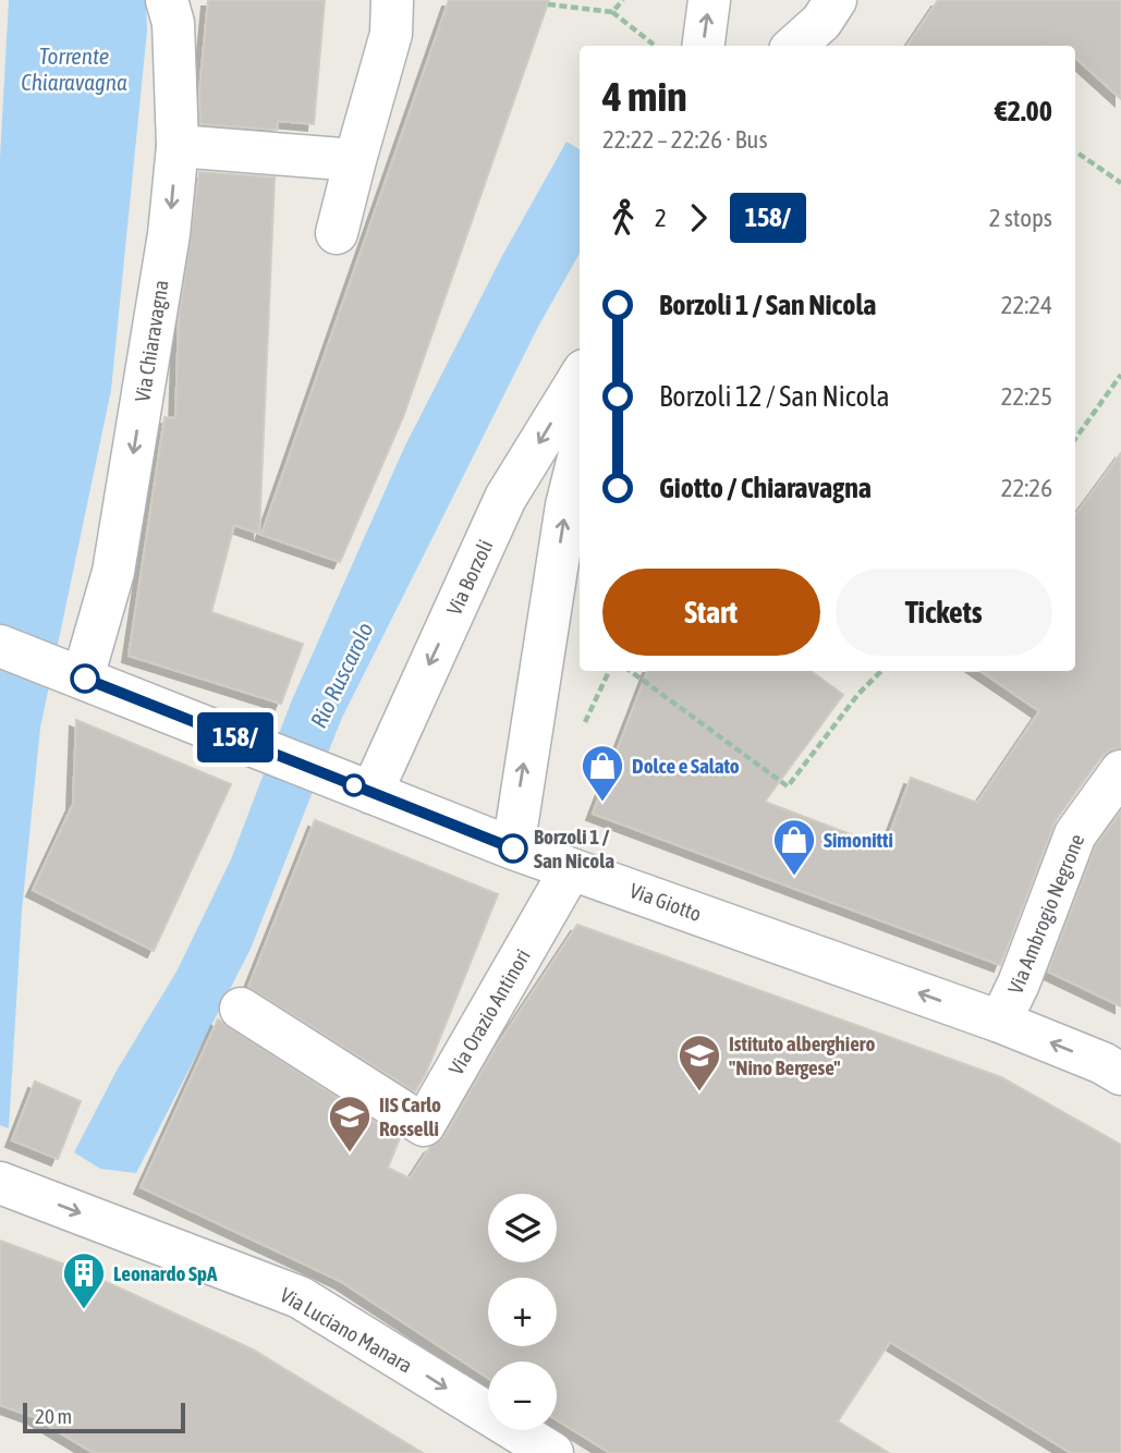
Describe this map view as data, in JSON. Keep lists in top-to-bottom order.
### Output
{
  "streets": {
    "main road": [
      "Via Chiaravagna",
      "Via Borzoli",
      "Via Giotto",
      "Via Ambrogio Negrone",
      "Via Orazio Antinori",
      "Via Luciano Manara"
    ]
  },
  "crossings": [
    ["Via Chiaravagna", "Via Giotto"],
    ["Via Borzoli", "Via Giotto"],
    ["Via Giotto", "Via Ambrogio Negrone"],
    ["Via Giotto", "Via Orazio Antinori"]
  ],
  "one_way": ["Via Chiaravagna", "Via Giotto", "Via Luciano Manara"],
  "water": ["Torrente Chiaravagna", "Rio Ruscarolo"],
  "places": {
    "shop": ["Dolce e Salato", "Simonitti"],
    "other": ["Borzoli 1 / San Nicola"],
    "school or university": ["Istituto alberghiero \"Nino Bergese\"", "IIS Carlo Rosselli"],
    "building": ["Leonardo SpA"]
  },
  "lines": ["bus line 158/"],
  "scale_bar": "20 m",
  "page": {
    "on_map": "158/",
    "heading": ["4 min", "22:22 – 22:26 · Bus", "€2.00"],
    "legs": ["2", "158/", "2 stops"],
    "list": [
      {
        "name": "Borzoli 1 / San Nicola",
        "value": "22:24"
      },
      {
        "name": "Borzoli 12 / San Nicola",
        "value": "22:25"
      },
      {
        "name": "Giotto / Chiaravagna",
        "value": "22:26"
      }
    ],
    "buttons": ["Start", "Tickets"],
    "map_buttons": ["+", "−"],
    "scale": "20 m"
  }
}
